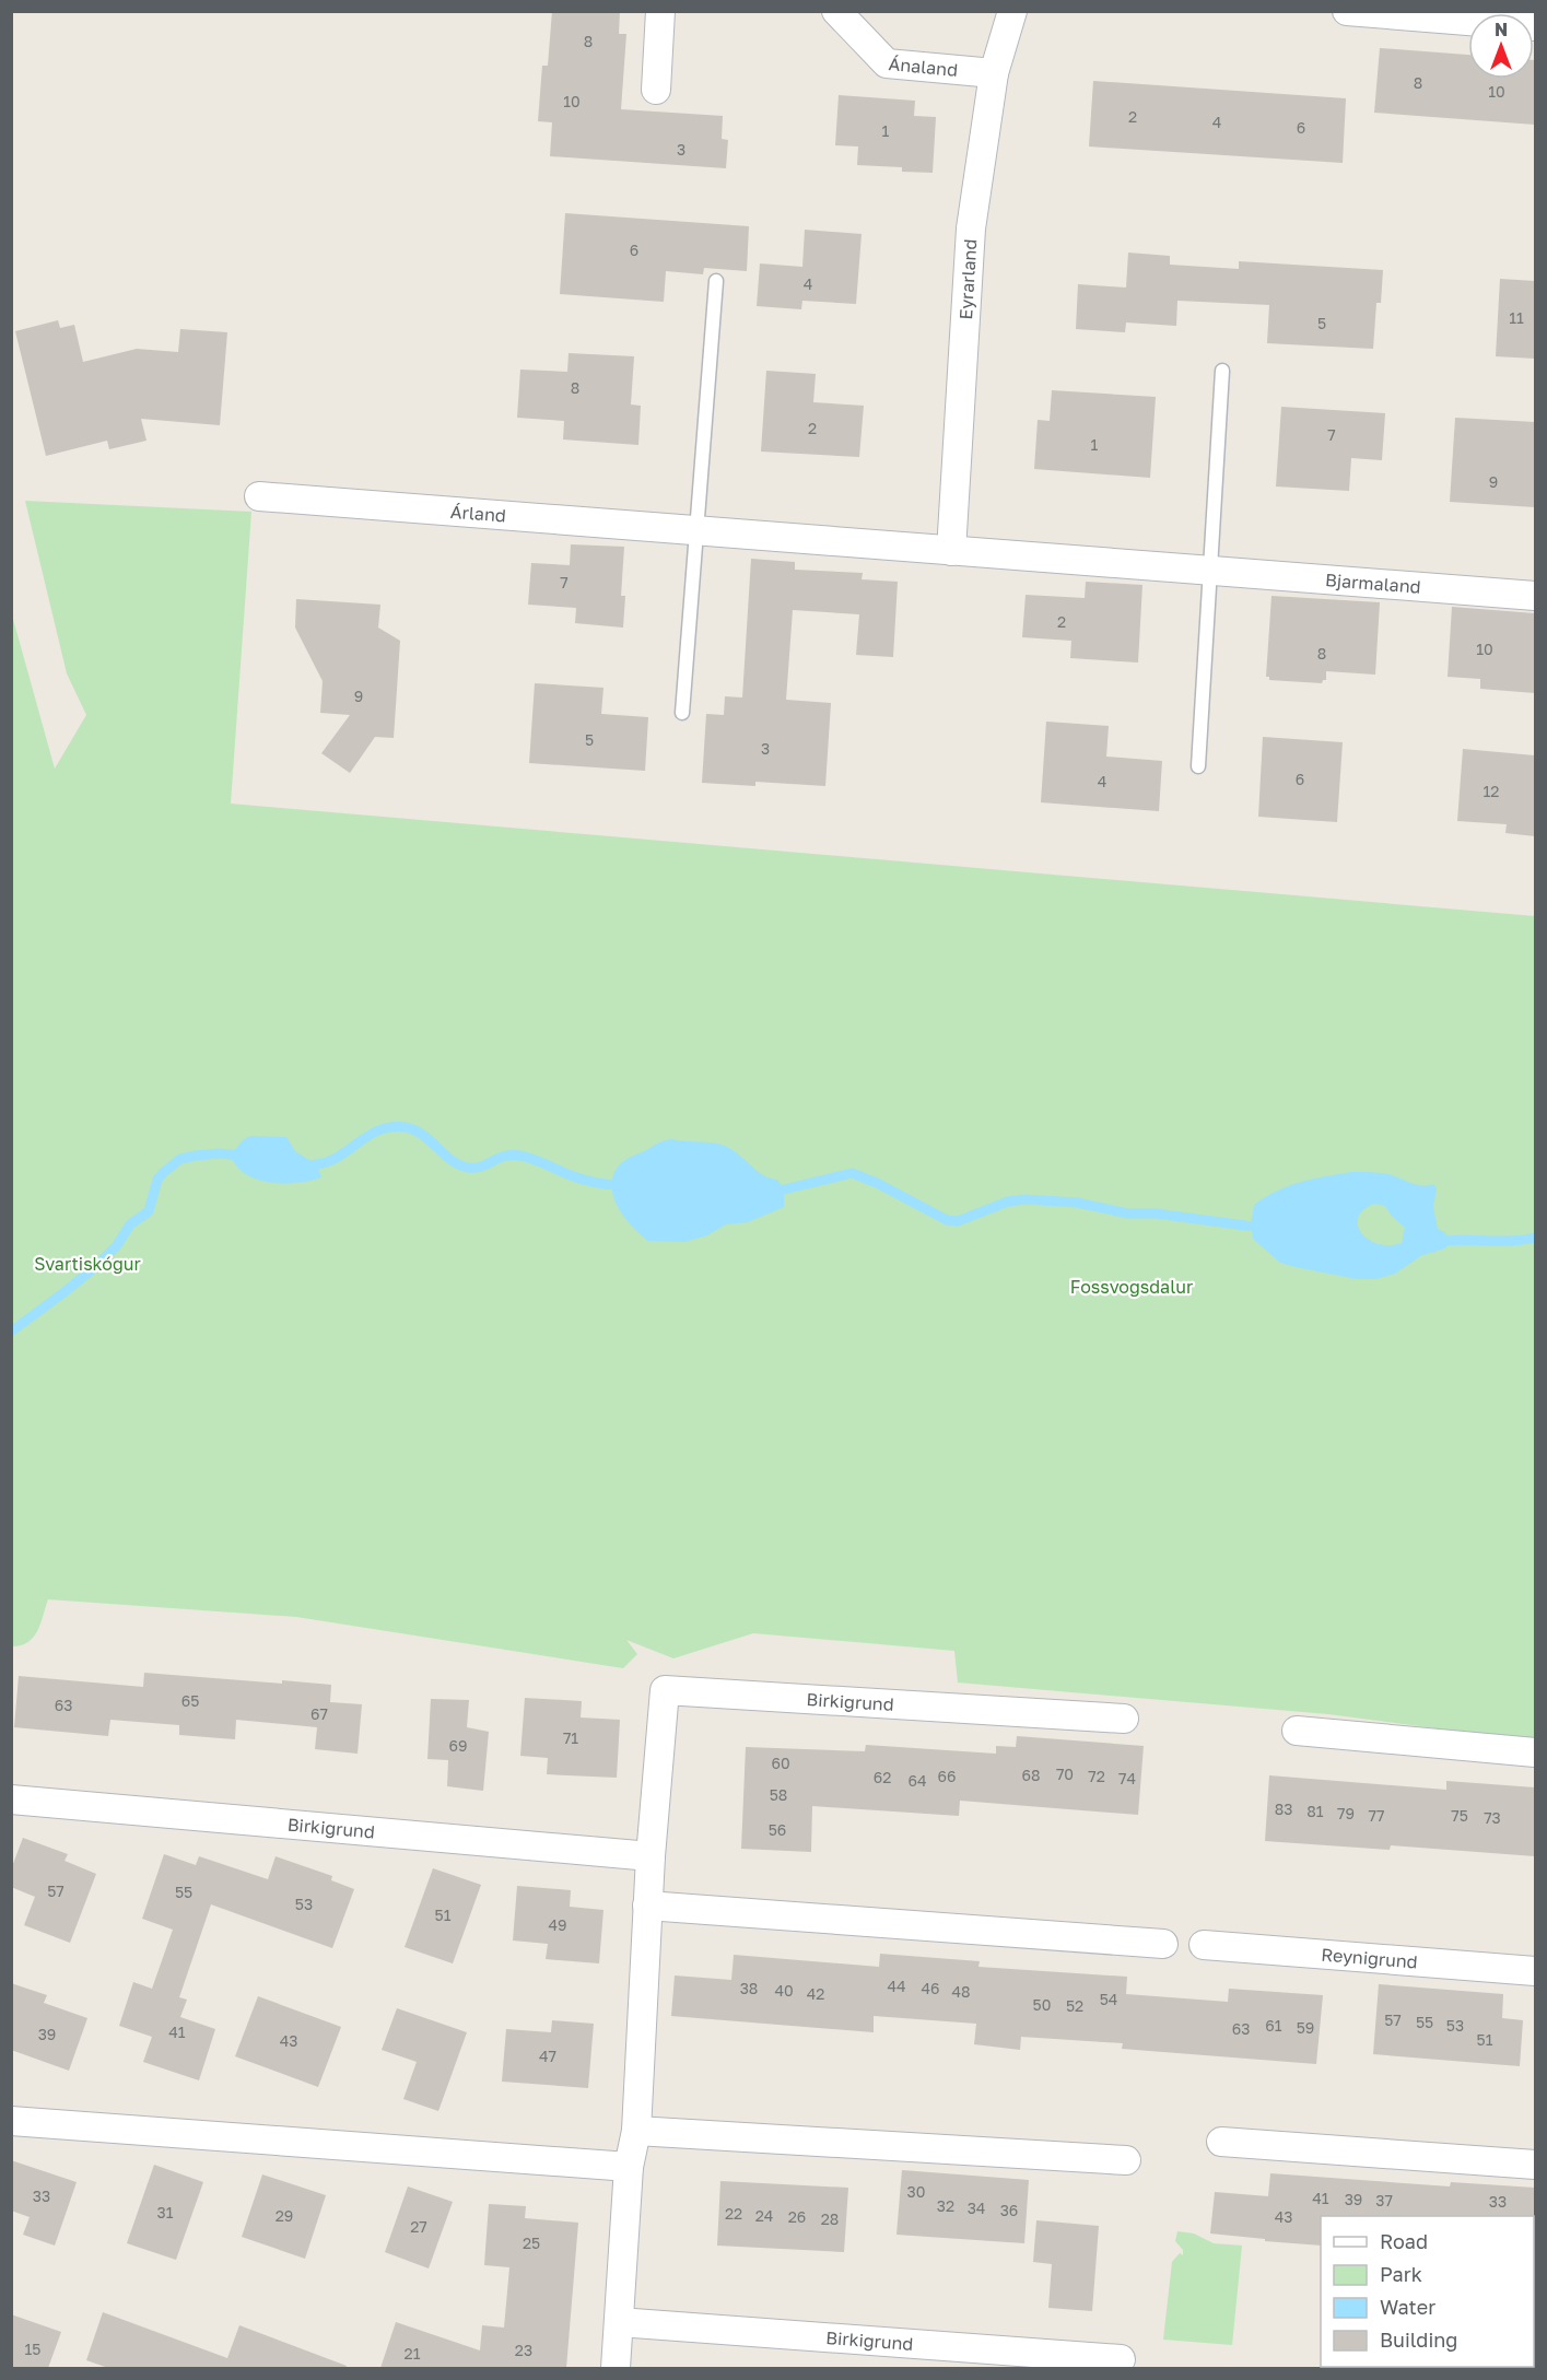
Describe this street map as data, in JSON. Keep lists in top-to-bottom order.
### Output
{
  "streets": {
    "street": [
      "Ánaland",
      "Eyrarland",
      "Árland",
      "Bjarmaland",
      "Birkigrund",
      "Reynigrund"
    ]
  },
  "crossings": [
    ["Ánaland", "Eyrarland"],
    ["Eyrarland", "Árland"],
    ["Eyrarland", "Bjarmaland"],
    ["Árland", "Bjarmaland"]
  ],
  "parks": ["Svartiskógur", "Fossvogsdalur"],
  "house_numbers": [
    "8",
    "8",
    "10",
    "10",
    "2",
    "4",
    "6",
    "1",
    "3",
    "6",
    "4",
    "11",
    "5",
    "8",
    "2",
    "7",
    "1",
    "9",
    "7",
    "2",
    "10",
    "8",
    "9",
    "5",
    "3",
    "6",
    "4",
    "12",
    "65",
    "63",
    "67",
    "71",
    "69",
    "60",
    "70",
    "68",
    "66",
    "72",
    "62",
    "74",
    "64",
    "58",
    "83",
    "81",
    "79",
    "77",
    "75",
    "73",
    "56",
    "57",
    "55",
    "53",
    "51",
    "49",
    "44",
    "38",
    "46",
    "40",
    "48",
    "42",
    "54",
    "50",
    "52",
    "57",
    "55",
    "61",
    "53",
    "59",
    "63",
    "41",
    "39",
    "51",
    "43",
    "47",
    "30",
    "33",
    "41",
    "39",
    "37",
    "33",
    "32",
    "34",
    "36",
    "31",
    "22",
    "29",
    "24",
    "26",
    "43",
    "28",
    "27",
    "25",
    "15",
    "23",
    "21"
  ],
  "legend": [
    "Road",
    "Park",
    "Water",
    "Building"
  ],
  "north": "top"
}
